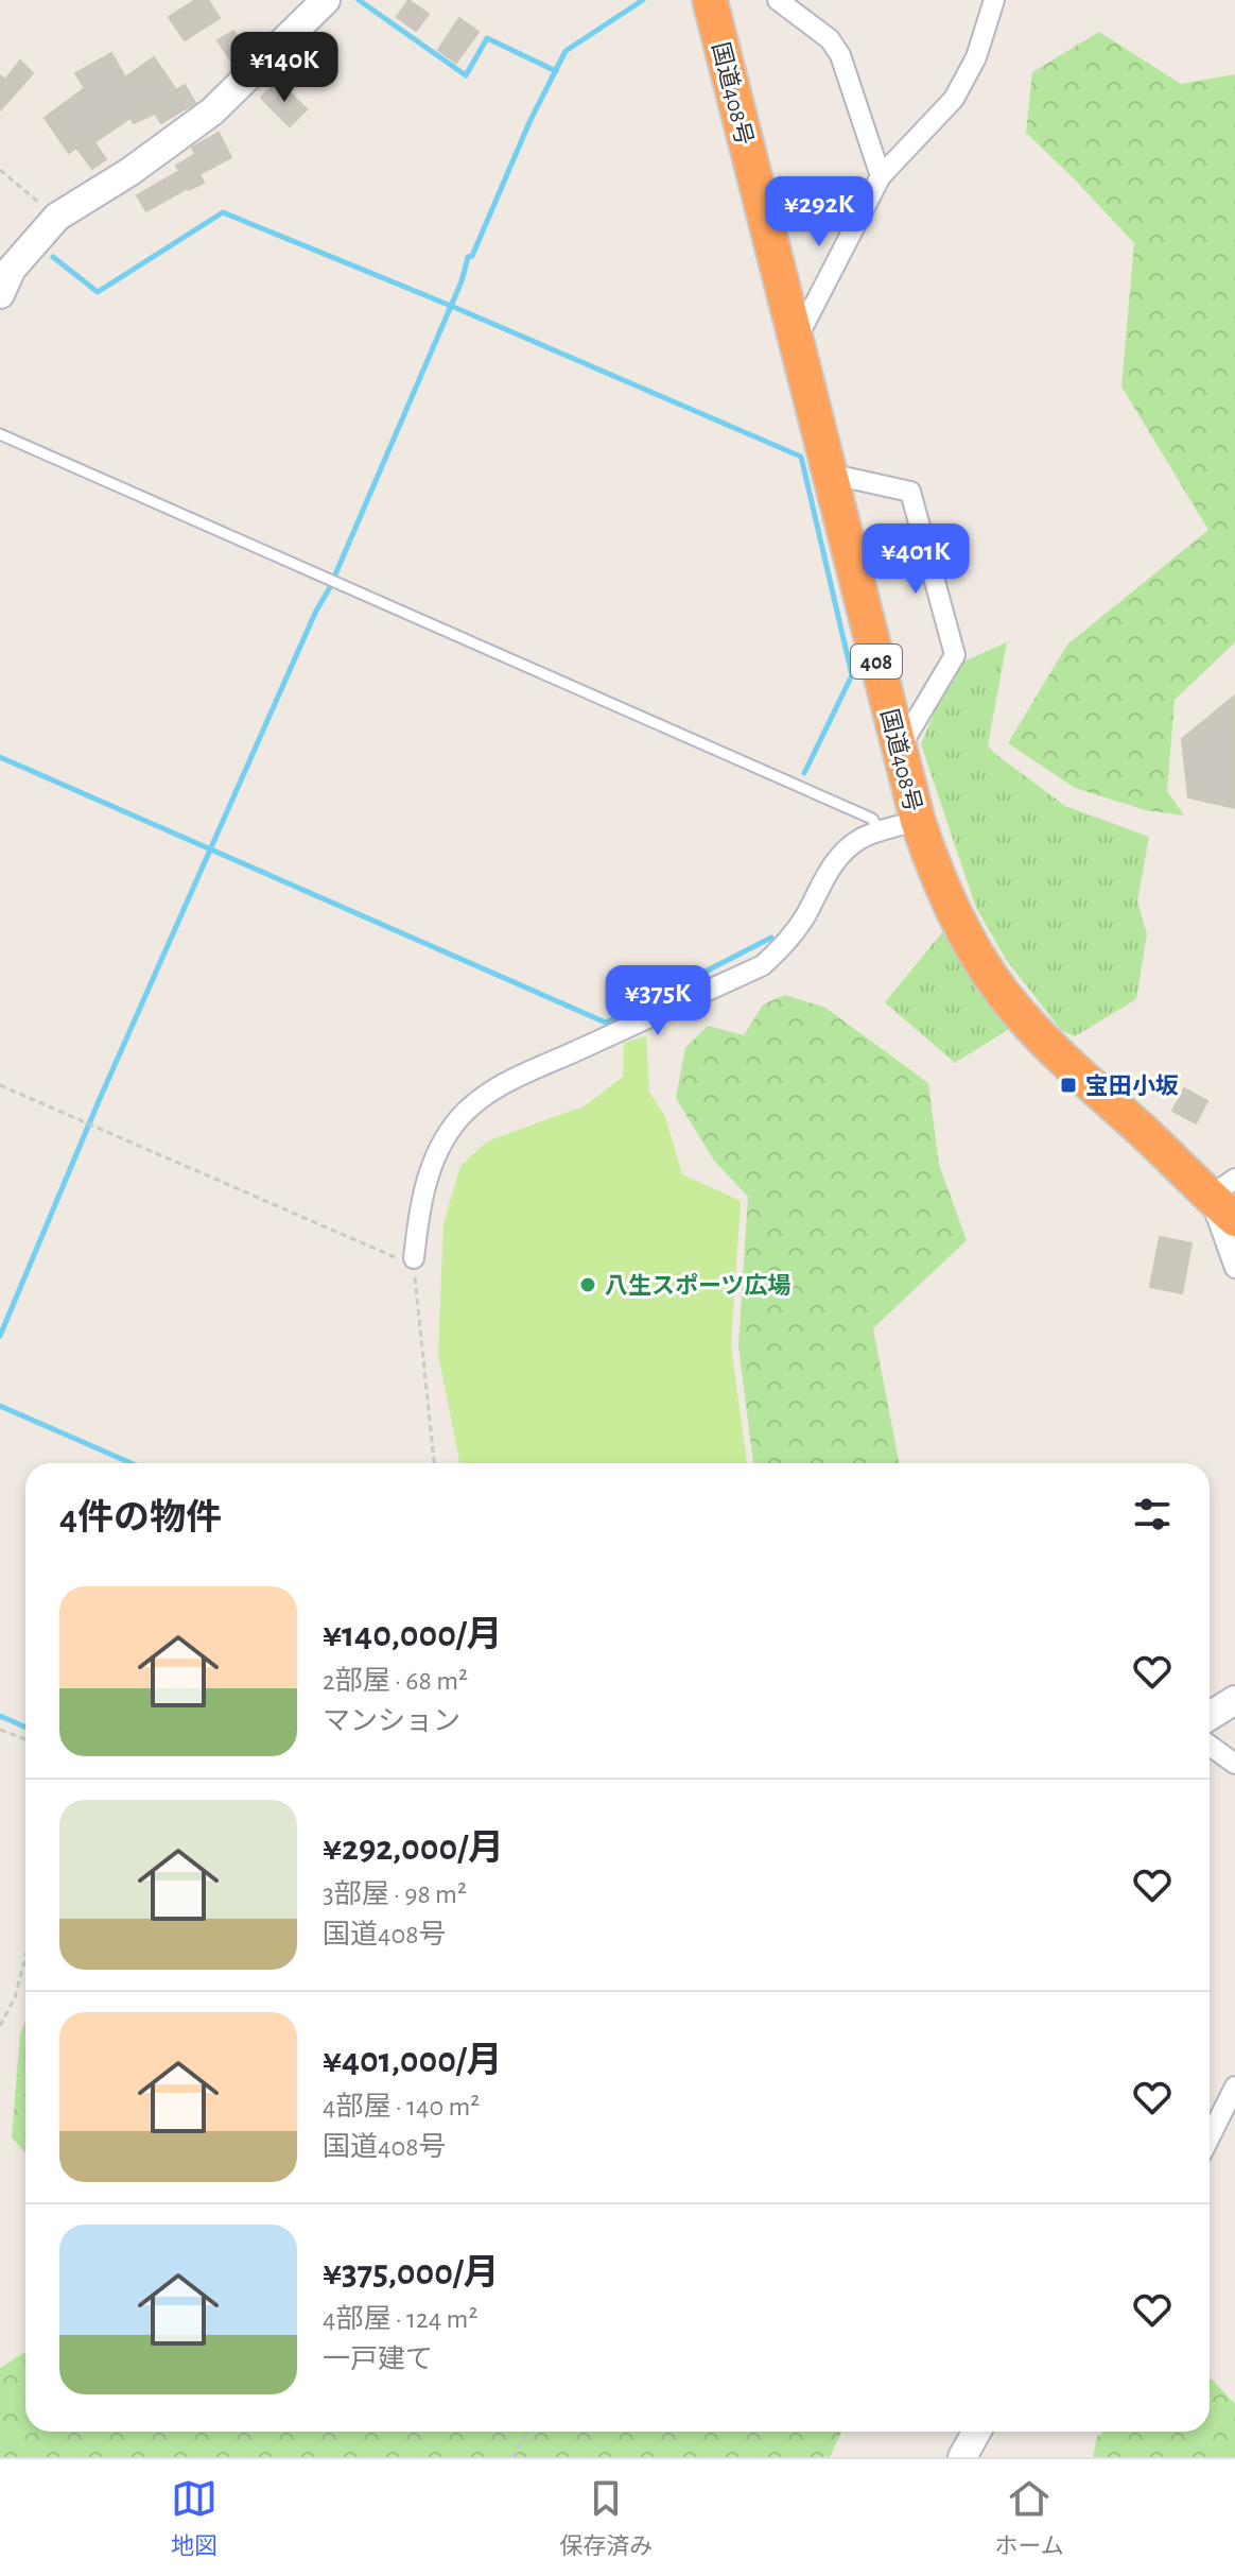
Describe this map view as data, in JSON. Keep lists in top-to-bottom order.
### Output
{
  "streets": {
    "highway": ["国道408号", "408"]
  },
  "places": {
    "transit": ["宝田小坂"],
    "other": ["八生スポーツ広場"]
  },
  "page": {
    "price": [
      "¥140K",
      "¥292K",
      "¥401K",
      "¥375K"
    ],
    "heading": "4件の物件",
    "list": [
      {
        "name": "¥140,000/月",
        "note": "2部屋 · 68 m² · マンション"
      },
      {
        "name": "¥292,000/月",
        "note": "3部屋 · 98 m² · 国道408号"
      },
      {
        "name": "¥401,000/月",
        "note": "4部屋 · 140 m² · 国道408号"
      },
      {
        "name": "¥375,000/月",
        "note": "4部屋 · 124 m² · 一戸建て"
      }
    ],
    "tabs": ["地図", "保存済み", "ホーム"]
  }
}
